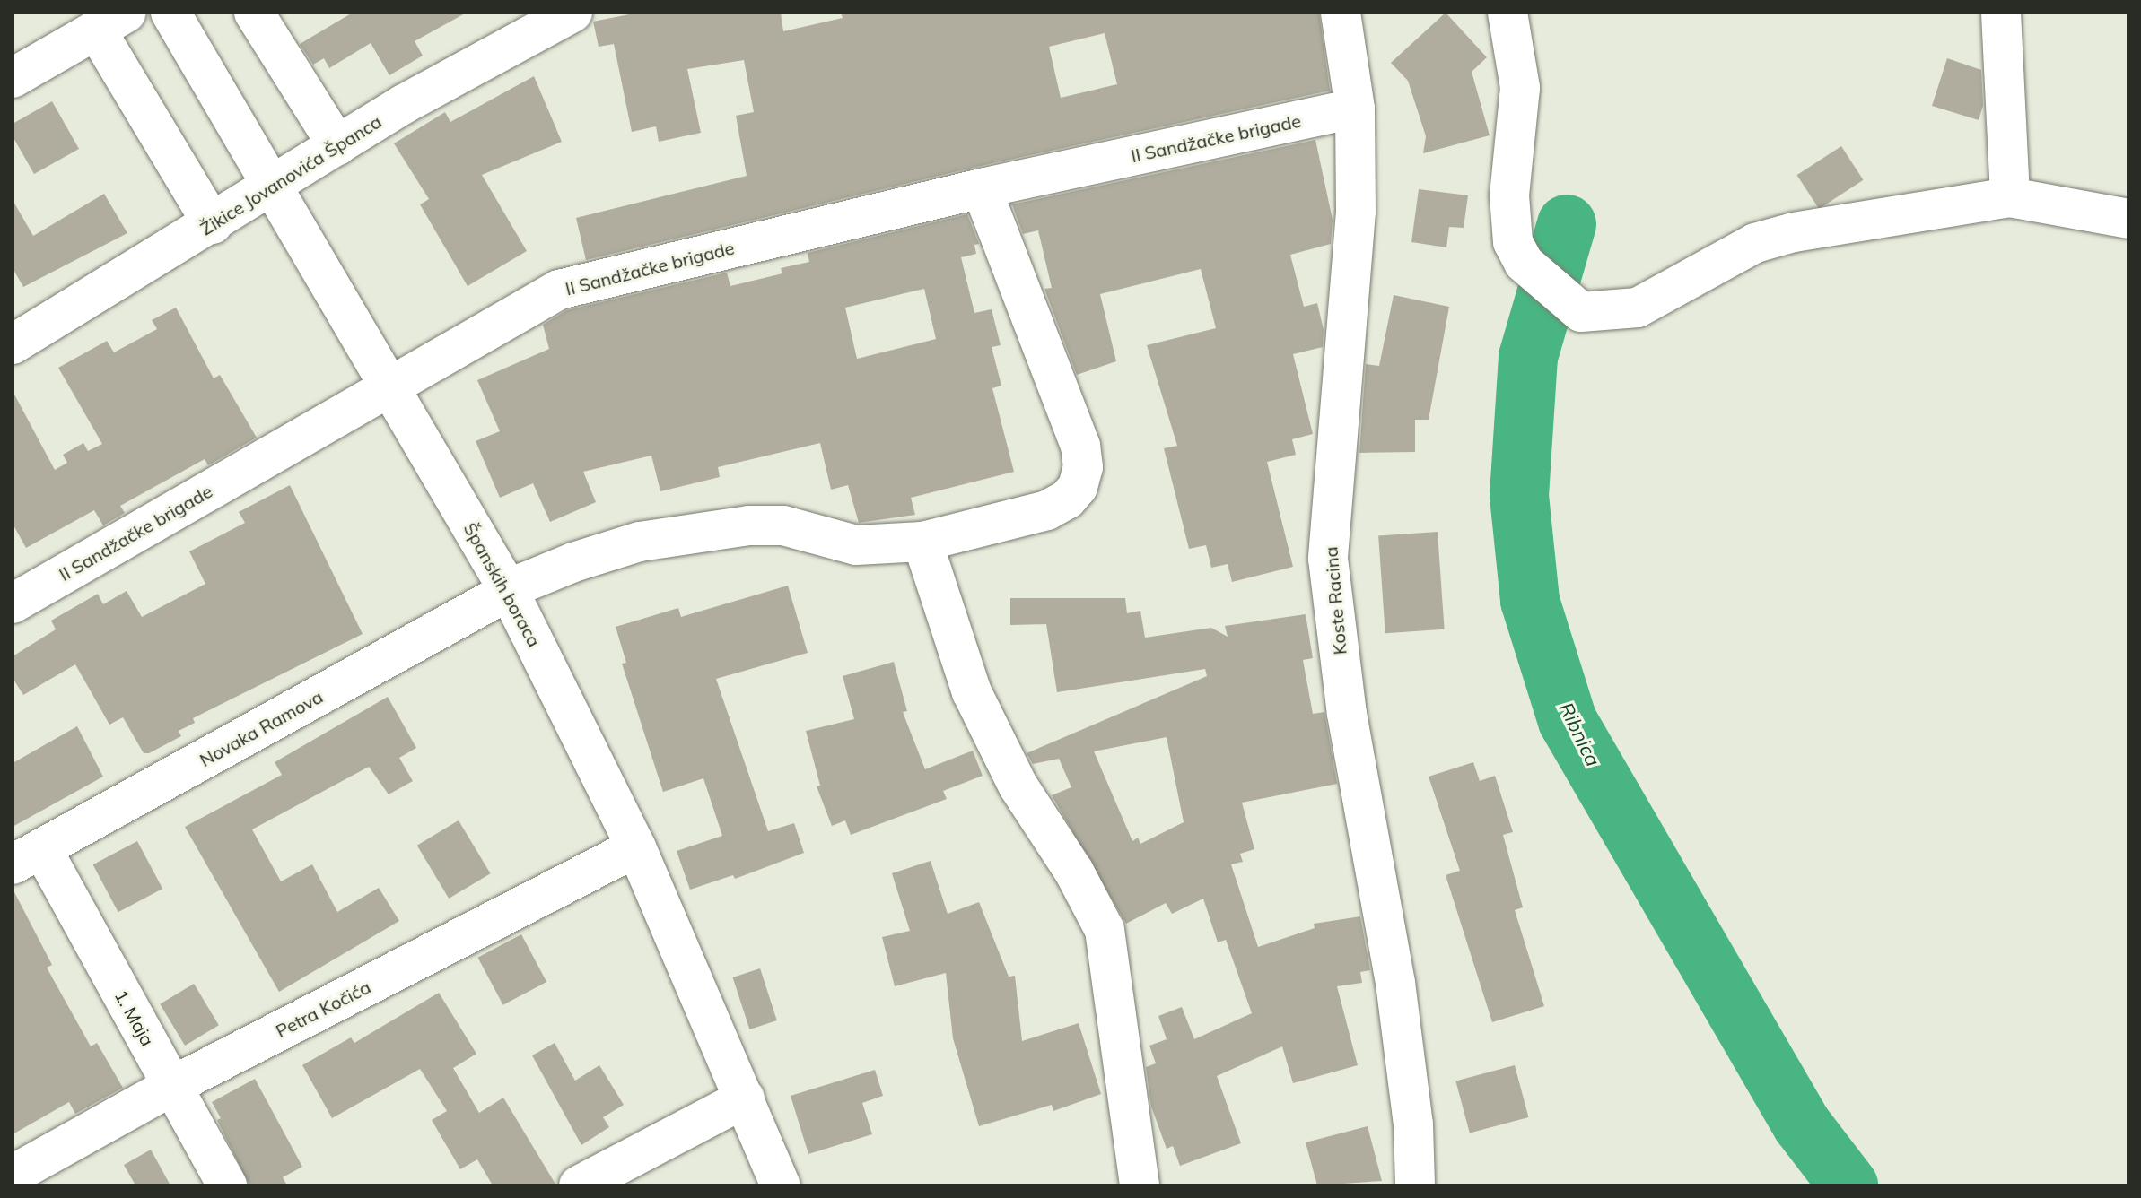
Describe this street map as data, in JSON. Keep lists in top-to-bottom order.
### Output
{
  "streets": {
    "street": [
      "II Sandžačke brigade",
      "Žikice Jovanovića Španca",
      "Španskih boraca",
      "Koste Racina",
      "Novaka Ramova",
      "Petra Kočića",
      "1. Maja"
    ]
  },
  "crossings": [
    ["II Sandžačke brigade", "Španskih boraca"],
    ["II Sandžačke brigade", "Koste Racina"],
    ["II Sandžačke brigade", "Novaka Ramova"],
    ["Žikice Jovanovića Španca", "Španskih boraca"],
    ["Španskih boraca", "Novaka Ramova"],
    ["Španskih boraca", "Petra Kočića"],
    ["Novaka Ramova", "1. Maja"],
    ["Petra Kočića", "1. Maja"]
  ],
  "water": ["Ribnica"]
}
